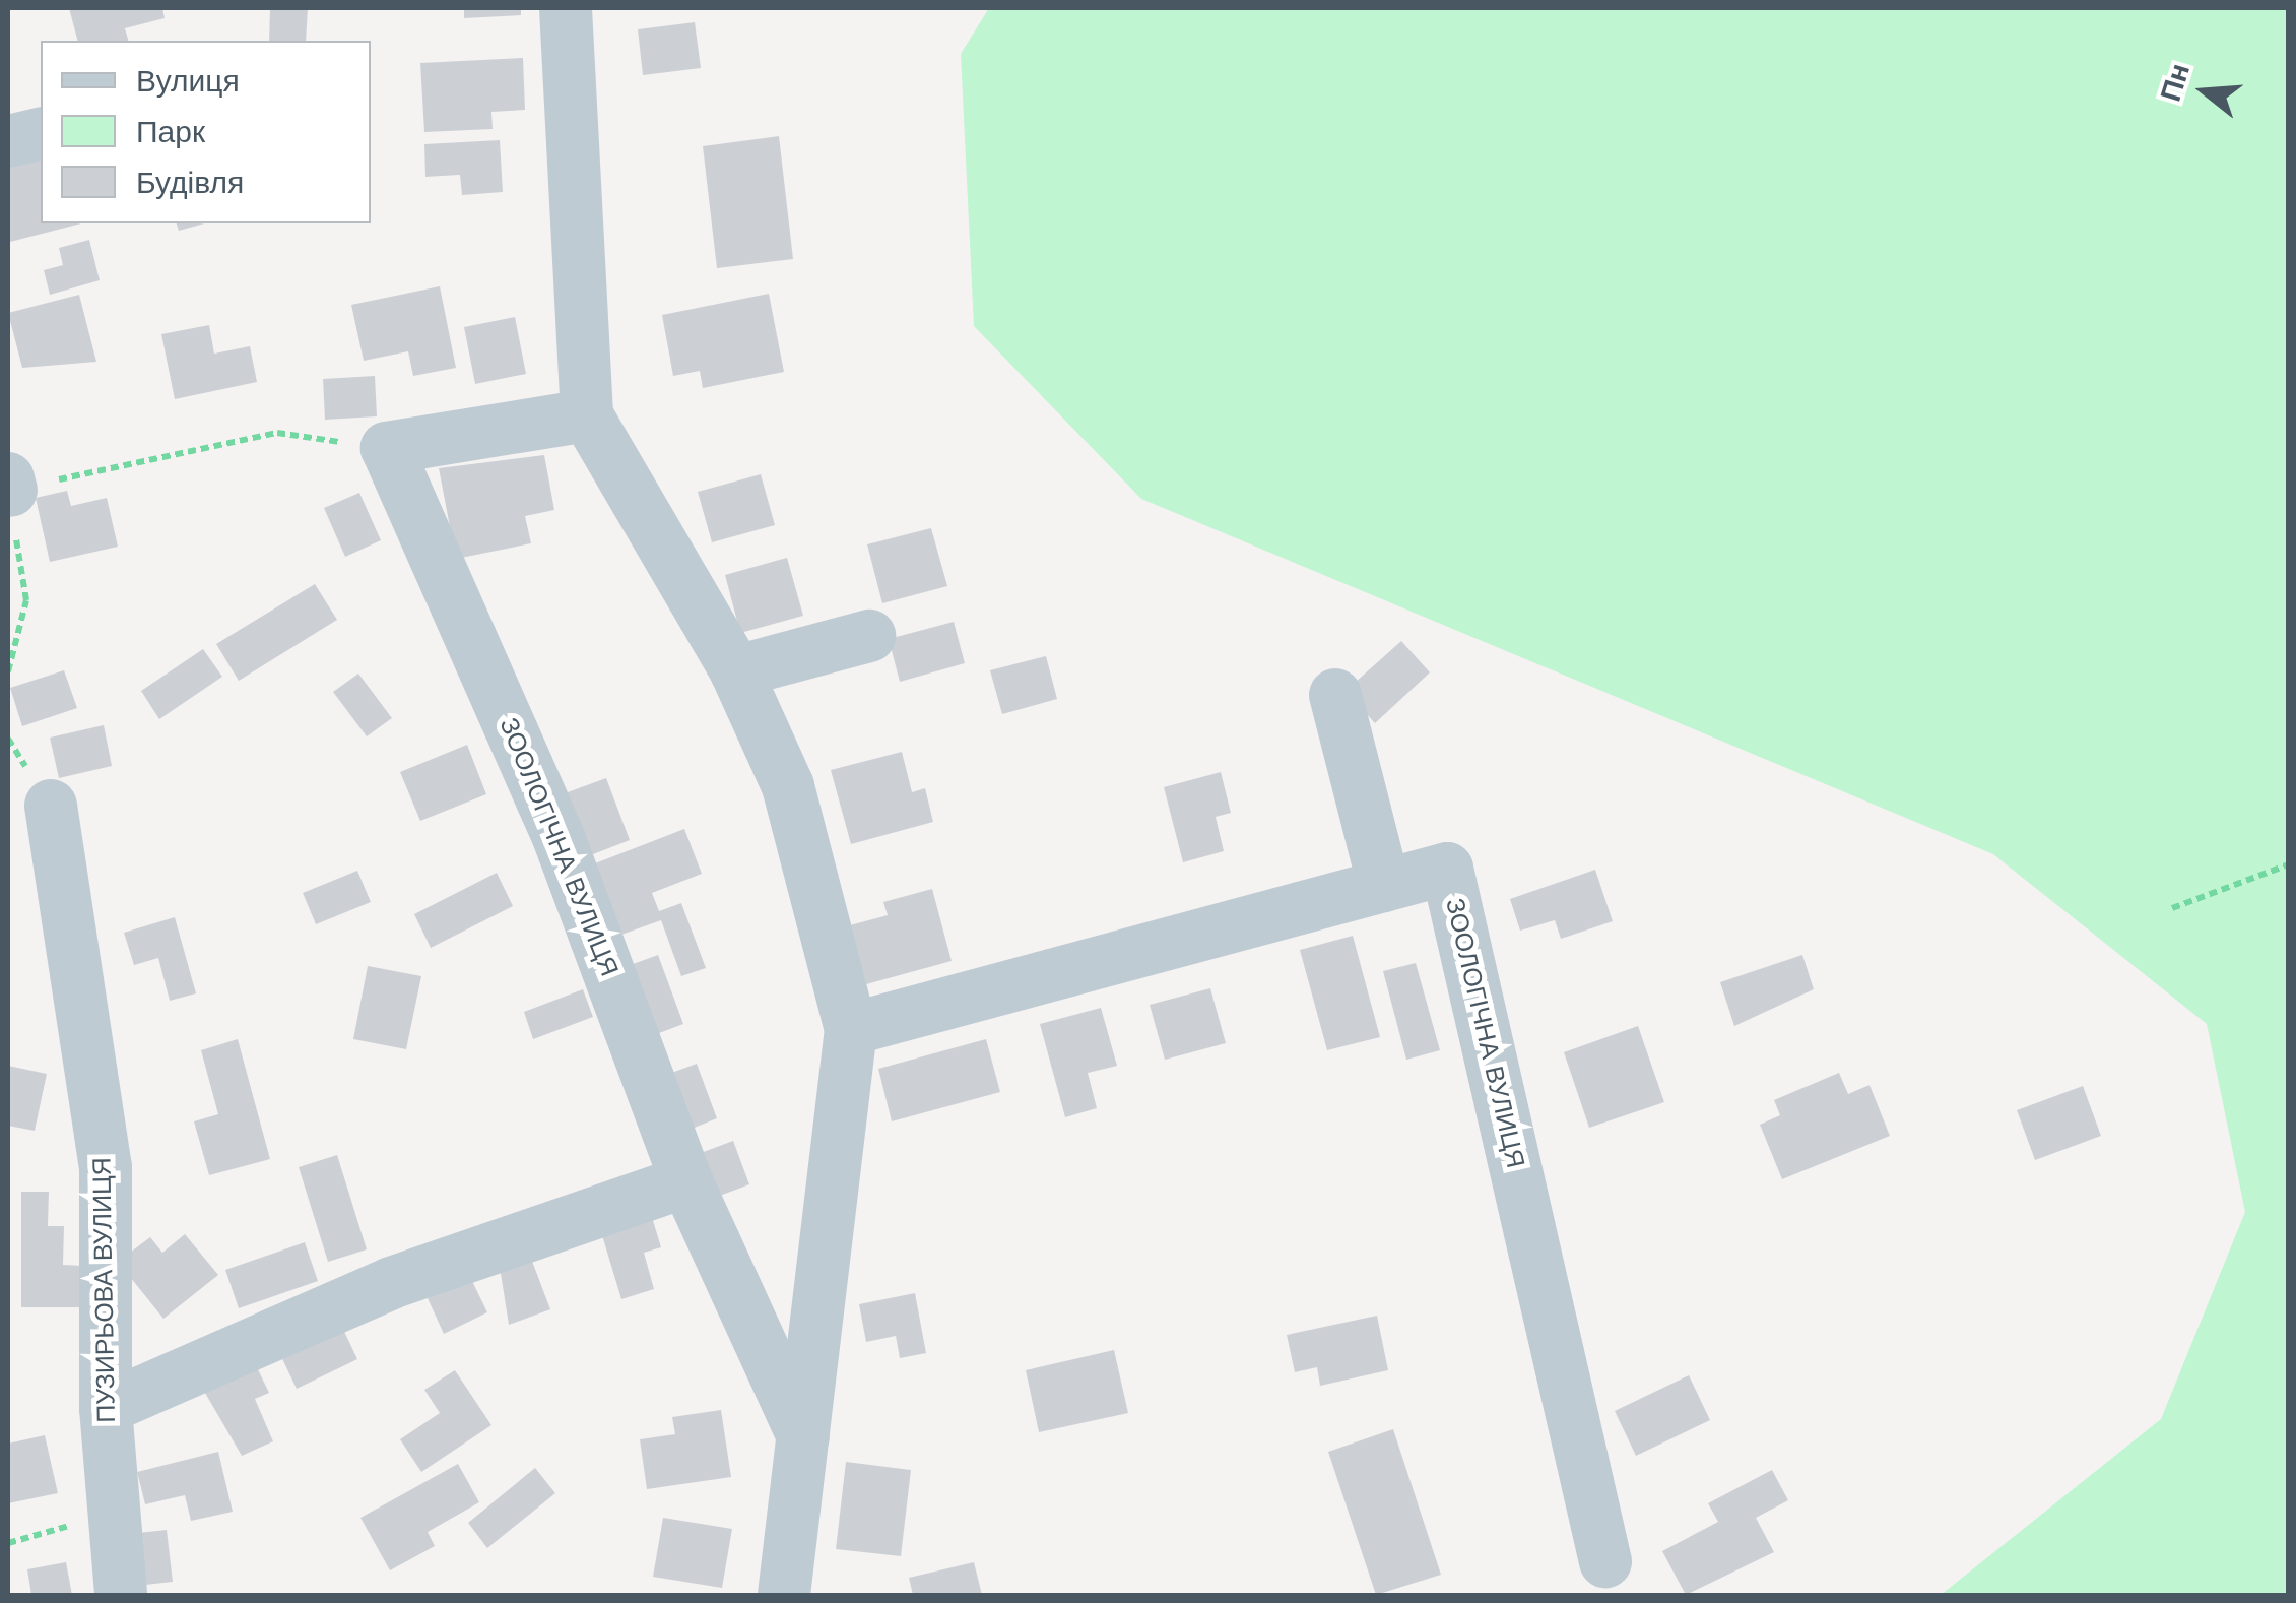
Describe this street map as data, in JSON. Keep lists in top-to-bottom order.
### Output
{
  "streets": {
    "street": ["ЗООЛОГІЧНА ВУЛИЦЯ", "ПУЗИРЬОВА ВУЛИЦЯ"]
  },
  "legend": ["Вулиця", "Парк", "Будівля"],
  "north": "left"
}
